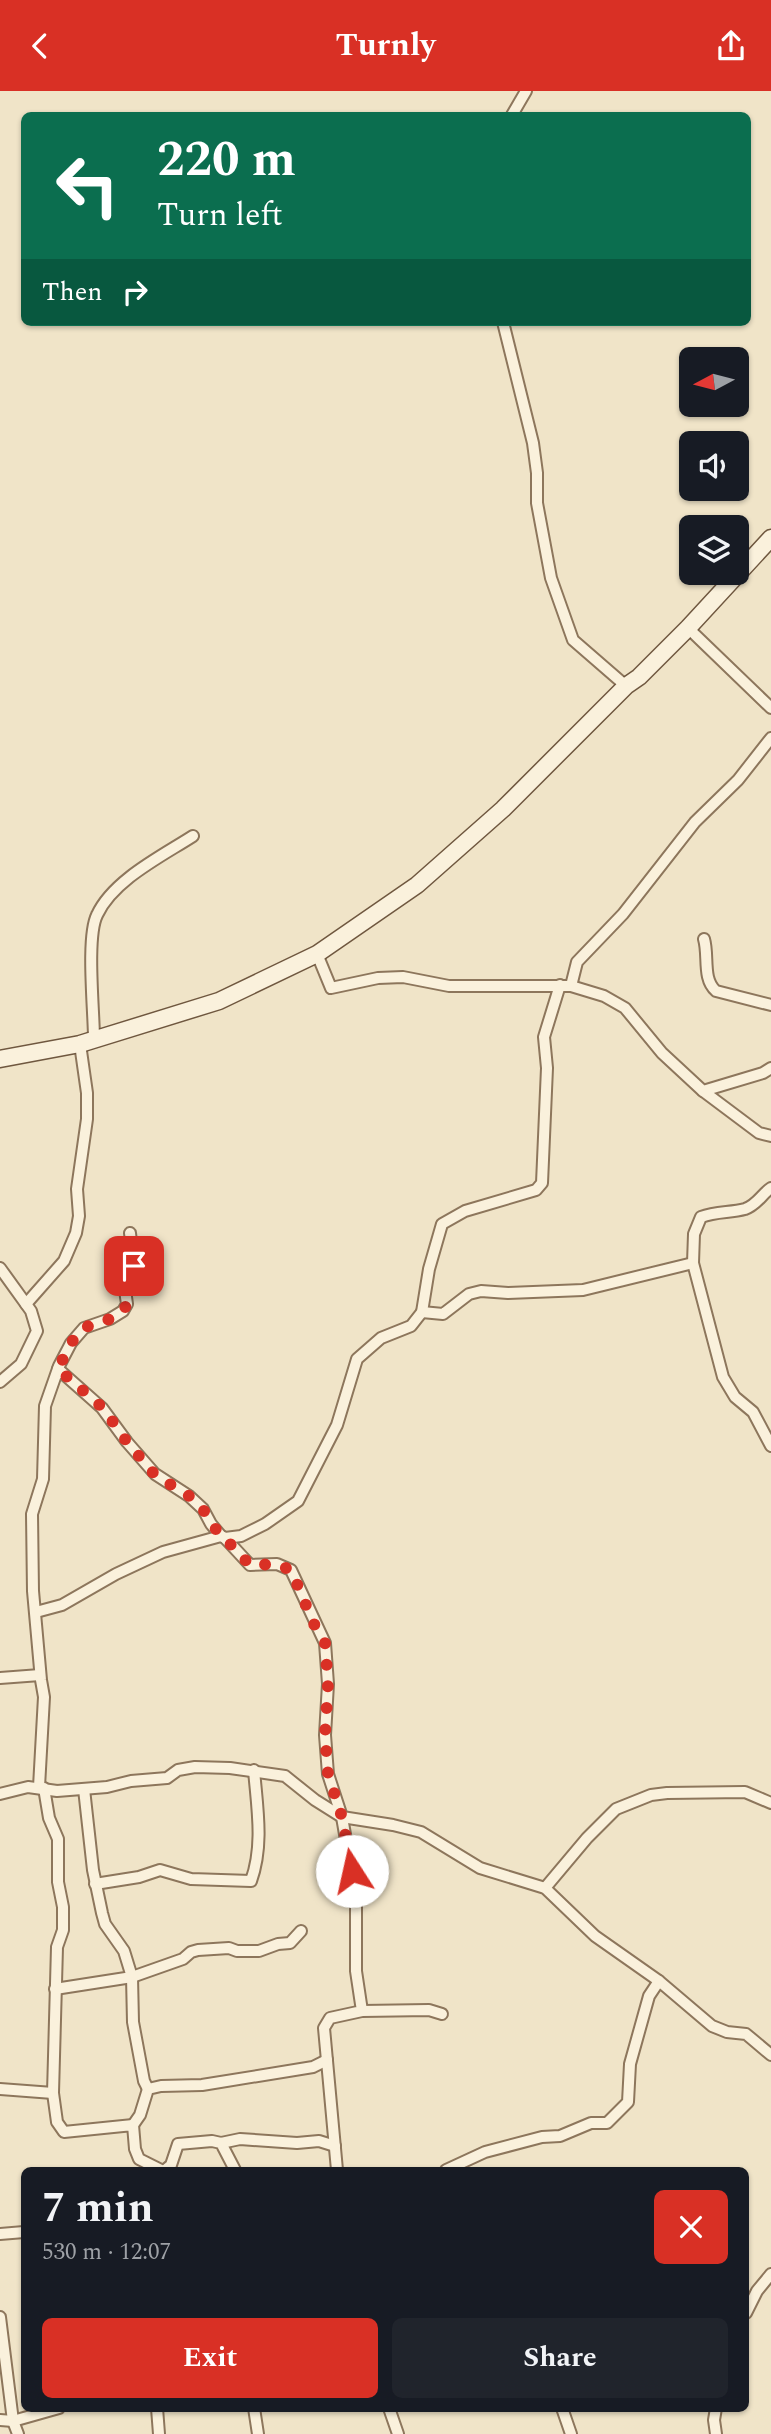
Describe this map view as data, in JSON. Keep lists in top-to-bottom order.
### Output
{
  "north": "left",
  "page": {
    "header": "Turnly",
    "turn": ["220 m", "Turn left"],
    "then": "Then",
    "heading": ["7 min", "530 m · 12:07"],
    "buttons": ["Exit", "Share"]
  }
}
